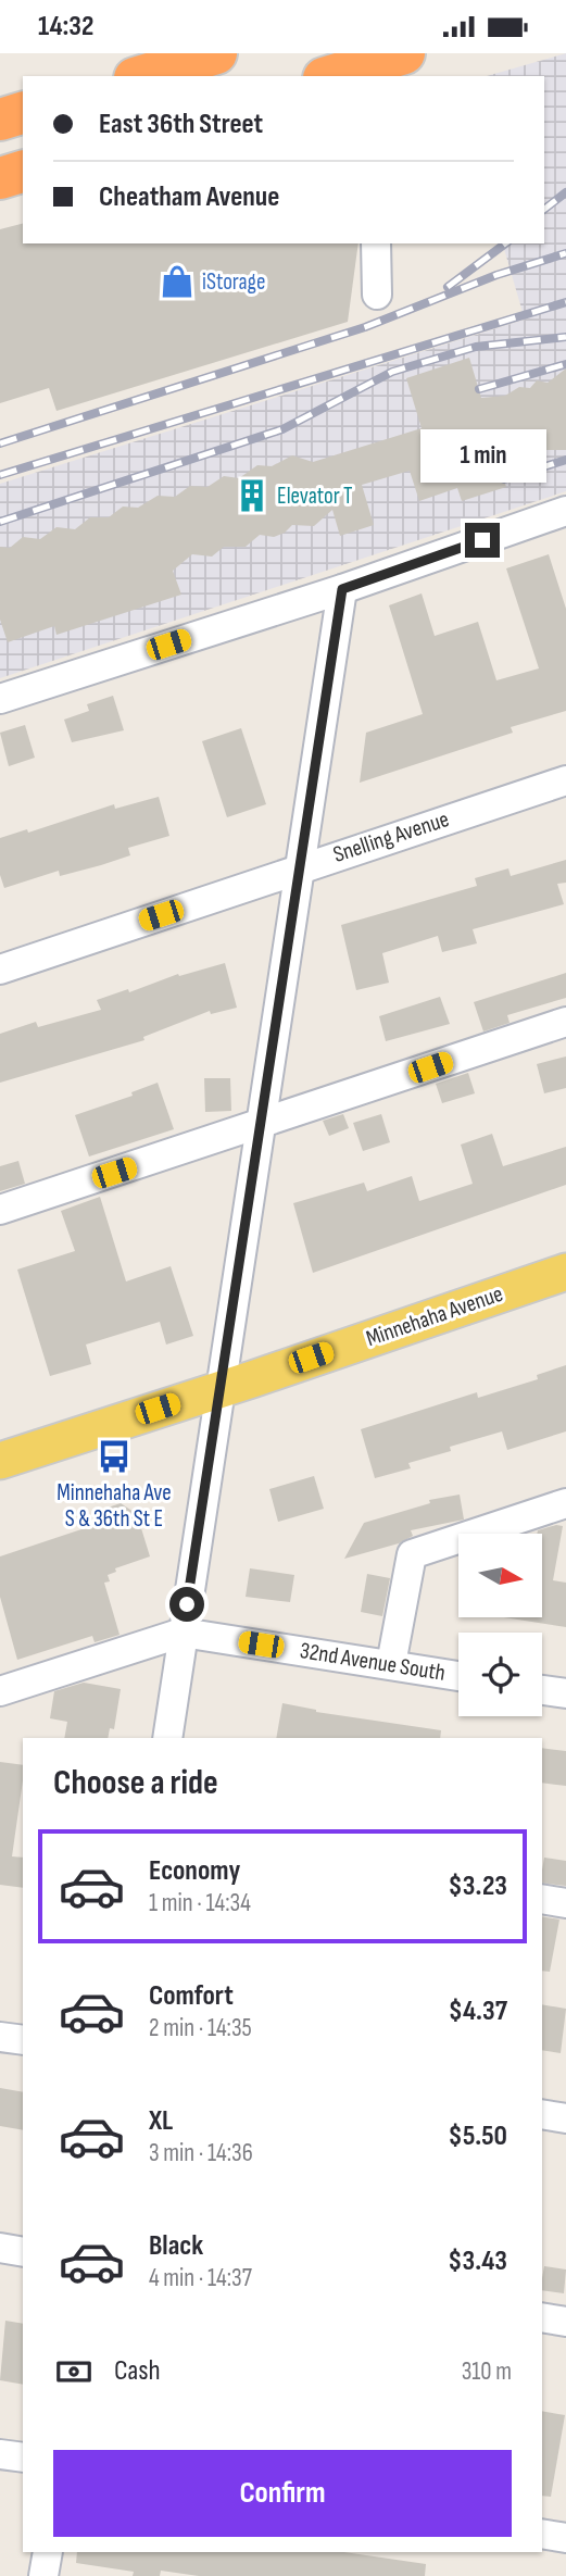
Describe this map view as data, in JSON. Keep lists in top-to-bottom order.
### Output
{
  "streets": {
    "main road": ["Minnehaha Avenue"],
    "street": ["Snelling Avenue", "32nd Avenue South"]
  },
  "places": {
    "shop": ["iStorage"],
    "building": ["Elevator T"],
    "bus stop": ["Minnehaha Ave S & 36th St E"]
  },
  "north": "right",
  "page": {
    "status": "14:32",
    "banner": ["East 36th Street", "Cheatham Avenue"],
    "bubble": "1 min",
    "heading": "Choose a ride",
    "list": [
      {
        "name": "Economy",
        "note": "1 min · 14:34",
        "value": "$3.23"
      },
      {
        "name": "Comfort",
        "note": "2 min · 14:35",
        "value": "$4.37"
      },
      {
        "name": "XL",
        "note": "3 min · 14:36",
        "value": "$5.50"
      },
      {
        "name": "Black",
        "note": "4 min · 14:37",
        "value": "$3.43"
      }
    ],
    "pay": ["Cash", "310 m"],
    "buttons": "Confirm"
  }
}
